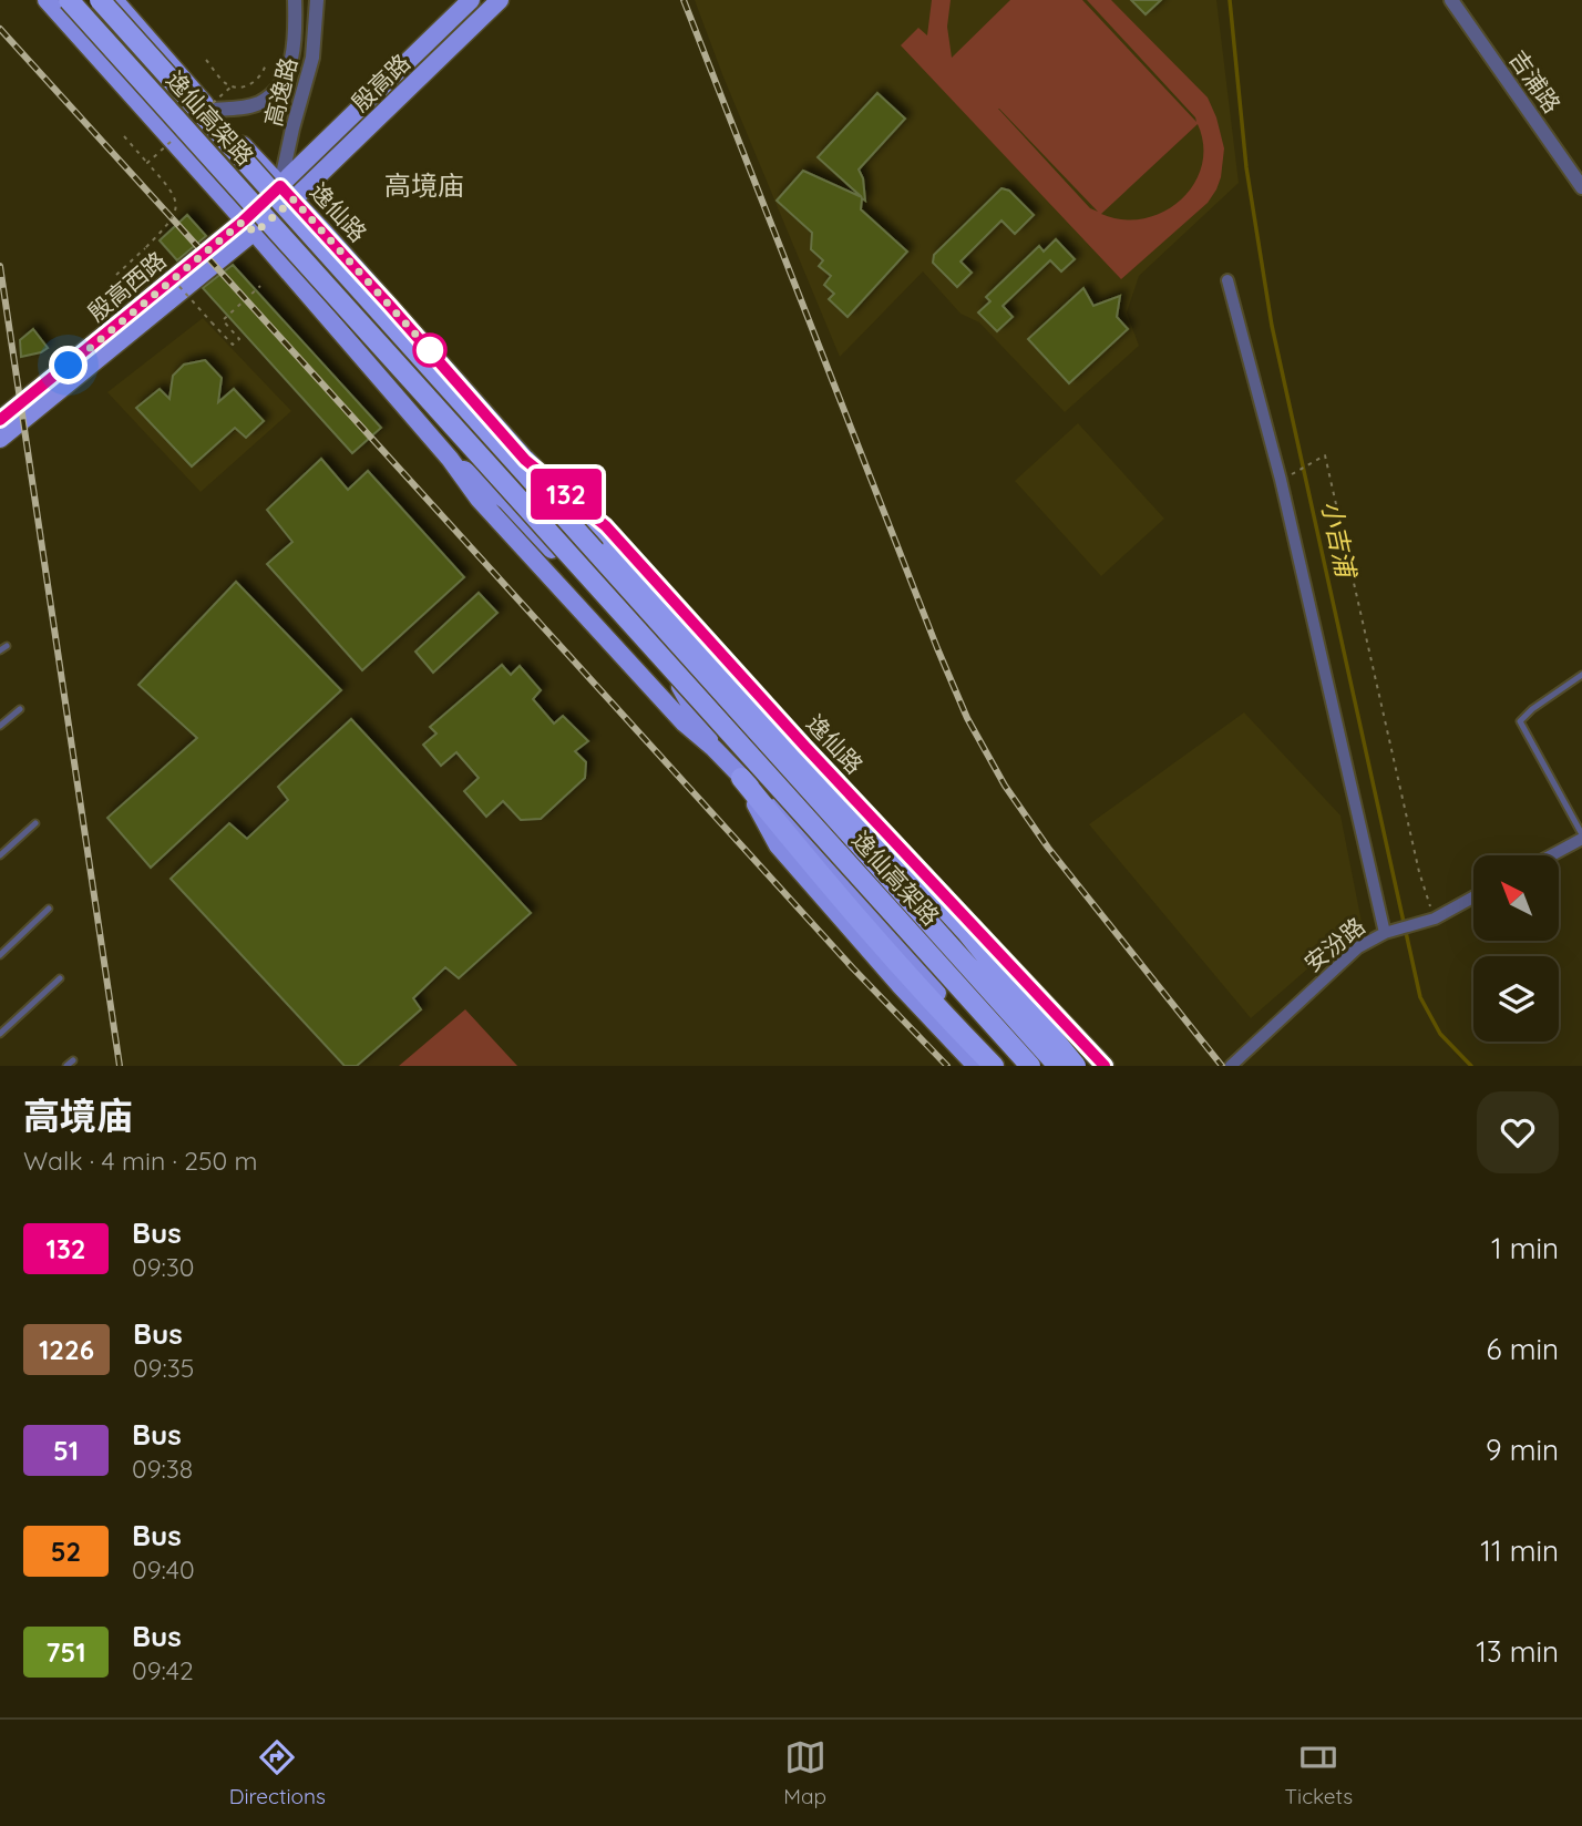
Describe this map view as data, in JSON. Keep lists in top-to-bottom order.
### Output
{
  "streets": {
    "highway": ["逸仙高架路"],
    "main road": ["殷高路", "逸仙路", "殷高西路"],
    "street": ["吉浦路", "高逸路", "安汾路"]
  },
  "crossings": [
    ["殷高路", "高逸路"],
    ["殷高路", "逸仙路"],
    ["殷高路", "殷高西路"],
    ["高逸路", "逸仙路"],
    ["高逸路", "殷高西路"],
    ["逸仙高架路", "逸仙路"],
    ["逸仙路", "殷高西路"]
  ],
  "districts": ["高境庙"],
  "water": ["小吉浦"],
  "lines": ["bus line 132"],
  "north": "top left",
  "page": {
    "on_map": "132",
    "heading": ["高境庙", "Walk · 4 min · 250 m"],
    "list": [
      {
        "mark": "132",
        "name": "Bus",
        "note": "09:30",
        "value": "1 min"
      },
      {
        "mark": "1226",
        "name": "Bus",
        "note": "09:35",
        "value": "6 min"
      },
      {
        "mark": "51",
        "name": "Bus",
        "note": "09:38",
        "value": "9 min"
      },
      {
        "mark": "52",
        "name": "Bus",
        "note": "09:40",
        "value": "11 min"
      },
      {
        "mark": "751",
        "name": "Bus",
        "note": "09:42",
        "value": "13 min"
      }
    ],
    "tabs": ["Directions", "Map", "Tickets"]
  }
}
